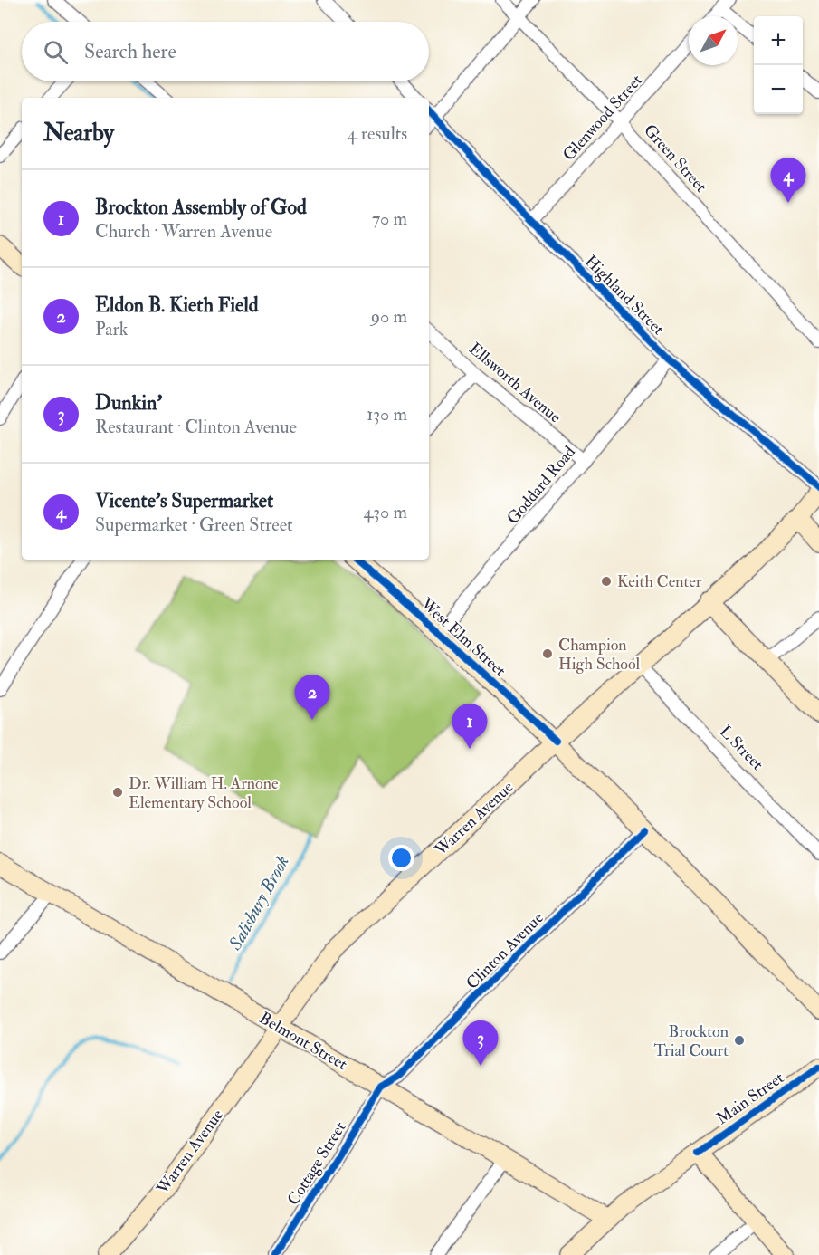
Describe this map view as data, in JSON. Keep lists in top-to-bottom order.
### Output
{
  "streets": {
    "main road": [
      "West Elm Street",
      "Warren Avenue",
      "Belmont Street",
      "Main Street"
    ],
    "street": [
      "Glenwood Street",
      "Green Street",
      "Highland Street",
      "Ellsworth Avenue",
      "Goddard Road",
      "L Street",
      "Clinton Avenue",
      "Cottage Street"
    ]
  },
  "crossings": [
    ["Glenwood Street", "Green Street"],
    ["Glenwood Street", "Highland Street"],
    ["Highland Street", "Goddard Road"],
    ["Highland Street", "Warren Avenue"],
    ["Ellsworth Avenue", "Goddard Road"],
    ["Goddard Road", "West Elm Street"],
    ["West Elm Street", "Warren Avenue"],
    ["West Elm Street", "Clinton Avenue"],
    ["L Street", "Warren Avenue"],
    ["Warren Avenue", "Belmont Street"],
    ["Clinton Avenue", "Belmont Street"],
    ["Clinton Avenue", "Cottage Street"],
    ["Belmont Street", "Main Street"],
    ["Belmont Street", "Cottage Street"]
  ],
  "water": ["Salisbury Brook"],
  "places": [
    "Keith Center",
    "Champion High School",
    "Dr. William H. Arnone Elementary School",
    "Brockton Trial Court"
  ],
  "north": "top right",
  "page": {
    "map_buttons": ["+", "−"],
    "search": "Search here",
    "heading": ["Nearby", "4 results"],
    "pins": [
      "4",
      "2",
      "1",
      "3"
    ],
    "list": [
      {
        "mark": "1",
        "name": "Brockton Assembly of God",
        "note": "Church · Warren Avenue",
        "value": "70 m"
      },
      {
        "mark": "2",
        "name": "Eldon B. Kieth Field",
        "note": "Park",
        "value": "90 m"
      },
      {
        "mark": "3",
        "name": "Dunkin'",
        "note": "Restaurant · Clinton Avenue",
        "value": "130 m"
      },
      {
        "mark": "4",
        "name": "Vicente's Supermarket",
        "note": "Supermarket · Green Street",
        "value": "430 m"
      }
    ]
  }
}
